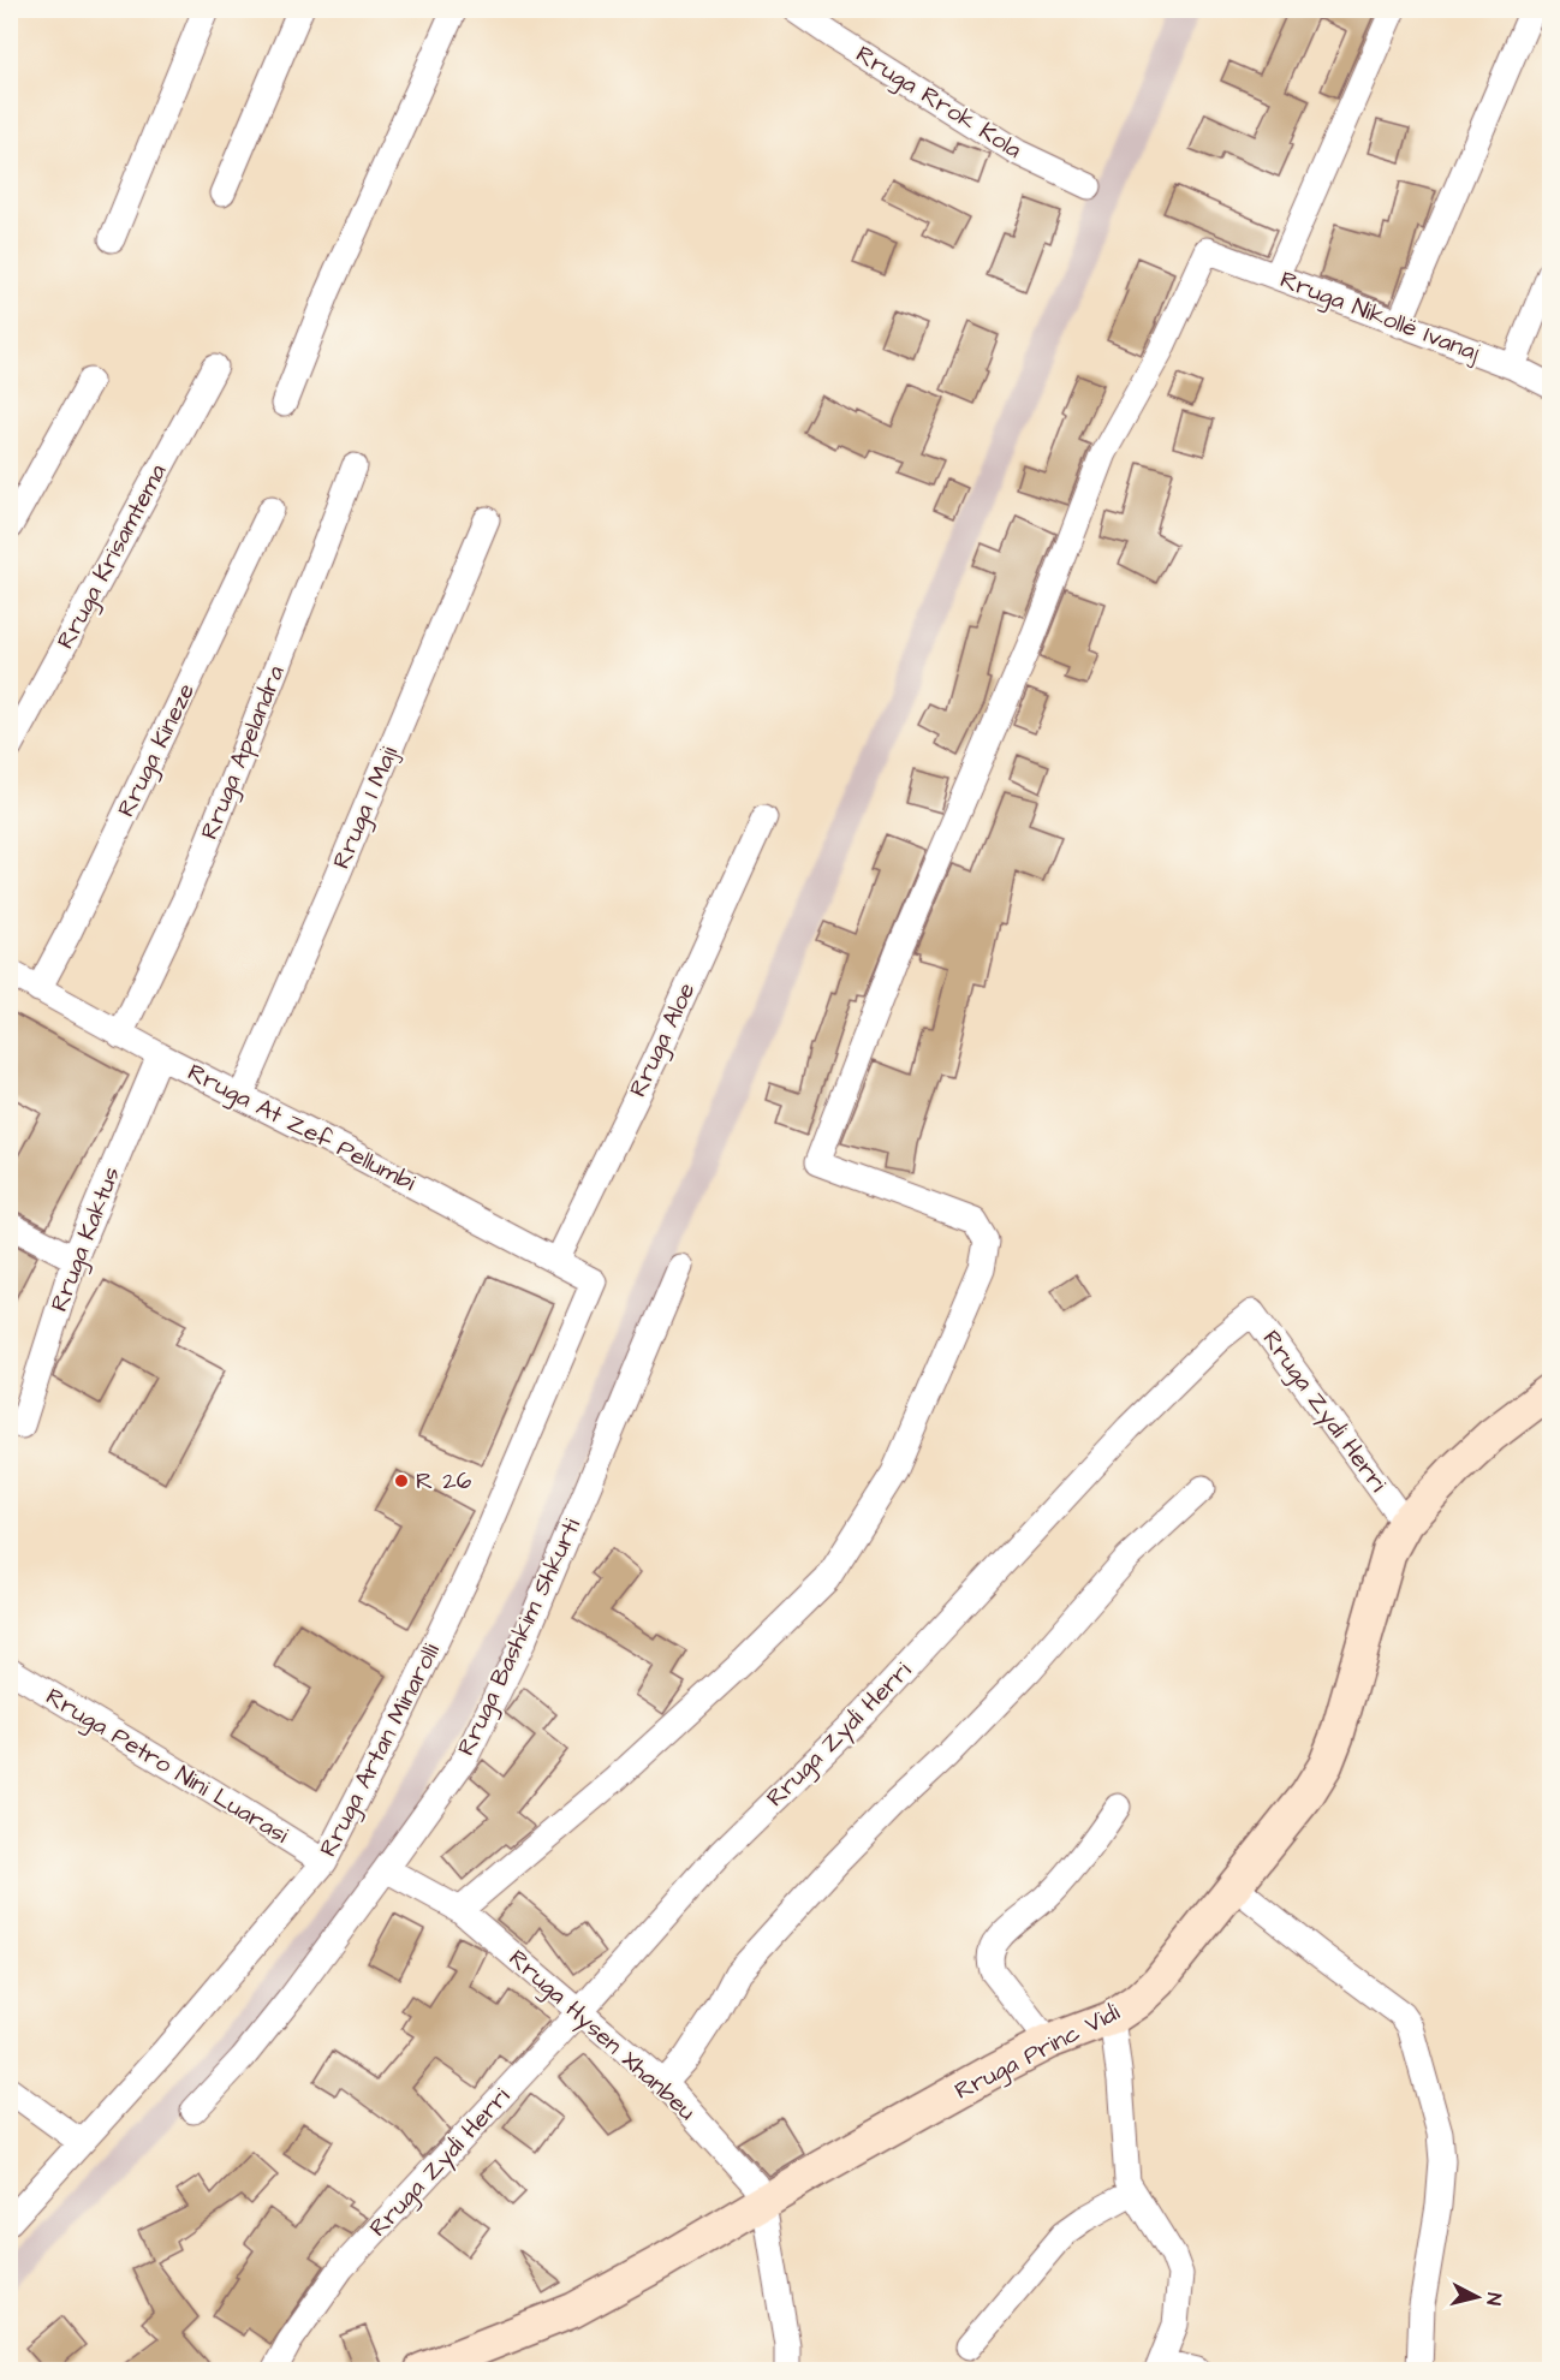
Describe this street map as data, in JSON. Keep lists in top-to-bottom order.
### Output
{
  "streets": {
    "street": [
      "Rruga Rrok Kola",
      "Rruga Nikollë Ivanaj",
      "Rruga Krisamtema",
      "Rruga Kineze",
      "Rruga Apelandra",
      "Rruga 1 Maji",
      "Rruga Aloe",
      "Rruga At Zef Pellumbi",
      "Rruga Kaktus",
      "Rruga Zydi Herri",
      "Rruga Bashkim Shkurti",
      "Rruga Artan Minarolli",
      "Rruga Petro Nini Luarasi",
      "Rruga Hysen Xhanbeu",
      "Rruga Princ Vidi"
    ]
  },
  "crossings": [
    ["Rruga Nikollë Ivanaj", "Rruga Hysen Xhanbeu"],
    ["Rruga Kineze", "Rruga At Zef Pellumbi"],
    ["Rruga Apelandra", "Rruga At Zef Pellumbi"],
    ["Rruga 1 Maji", "Rruga At Zef Pellumbi"],
    ["Rruga Aloe", "Rruga At Zef Pellumbi"],
    ["Rruga At Zef Pellumbi", "Rruga Kaktus"],
    ["Rruga At Zef Pellumbi", "Rruga Artan Minarolli"],
    ["Rruga Zydi Herri", "Rruga Hysen Xhanbeu"],
    ["Rruga Zydi Herri", "Rruga Princ Vidi"],
    ["Rruga Bashkim Shkurti", "Rruga Hysen Xhanbeu"],
    ["Rruga Artan Minarolli", "Rruga Petro Nini Luarasi"],
    ["Rruga Hysen Xhanbeu", "Rruga Princ Vidi"]
  ],
  "places": ["R 26"],
  "north": "right"
}
